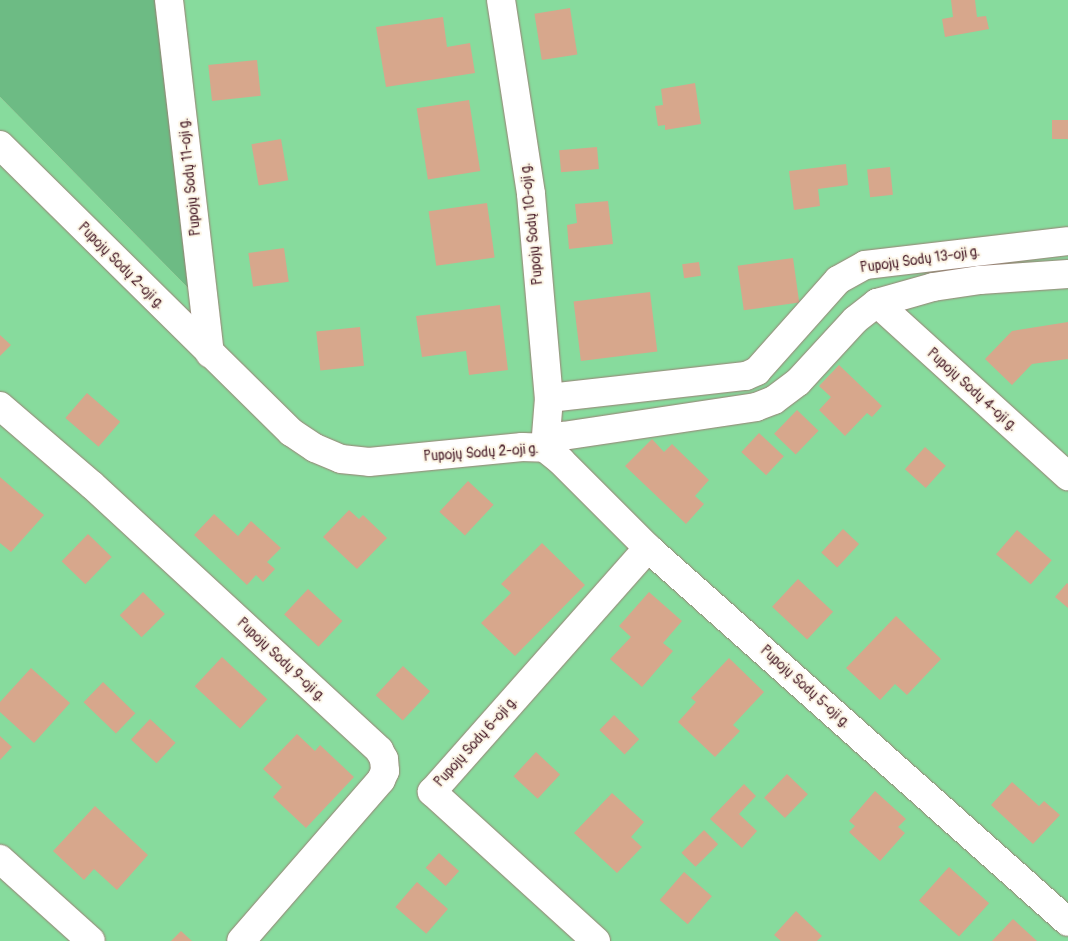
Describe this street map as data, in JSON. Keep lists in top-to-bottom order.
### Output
{
  "streets": {
    "street": [
      "Pupojų Sodų 11-oji g.",
      "Pupojų Sodų 10-oji g.",
      "Pupojų Sodų 13-oji g.",
      "Pupojų Sodų 2-oji g.",
      "Pupojų Sodų 4-oji g.",
      "Pupojų Sodų 9-oji g.",
      "Pupojų Sodų 5-oji g.",
      "Pupojų Sodų 6-oji g."
    ]
  },
  "crossings": [
    ["Pupojų Sodų 11-oji g.", "Pupojų Sodų 2-oji g."],
    ["Pupojų Sodų 10-oji g.", "Pupojų Sodų 13-oji g."],
    ["Pupojų Sodų 10-oji g.", "Pupojų Sodų 2-oji g."],
    ["Pupojų Sodų 10-oji g.", "Pupojų Sodų 5-oji g."],
    ["Pupojų Sodų 2-oji g.", "Pupojų Sodų 4-oji g."],
    ["Pupojų Sodų 2-oji g.", "Pupojų Sodų 5-oji g."],
    ["Pupojų Sodų 5-oji g.", "Pupojų Sodų 6-oji g."]
  ]
}
